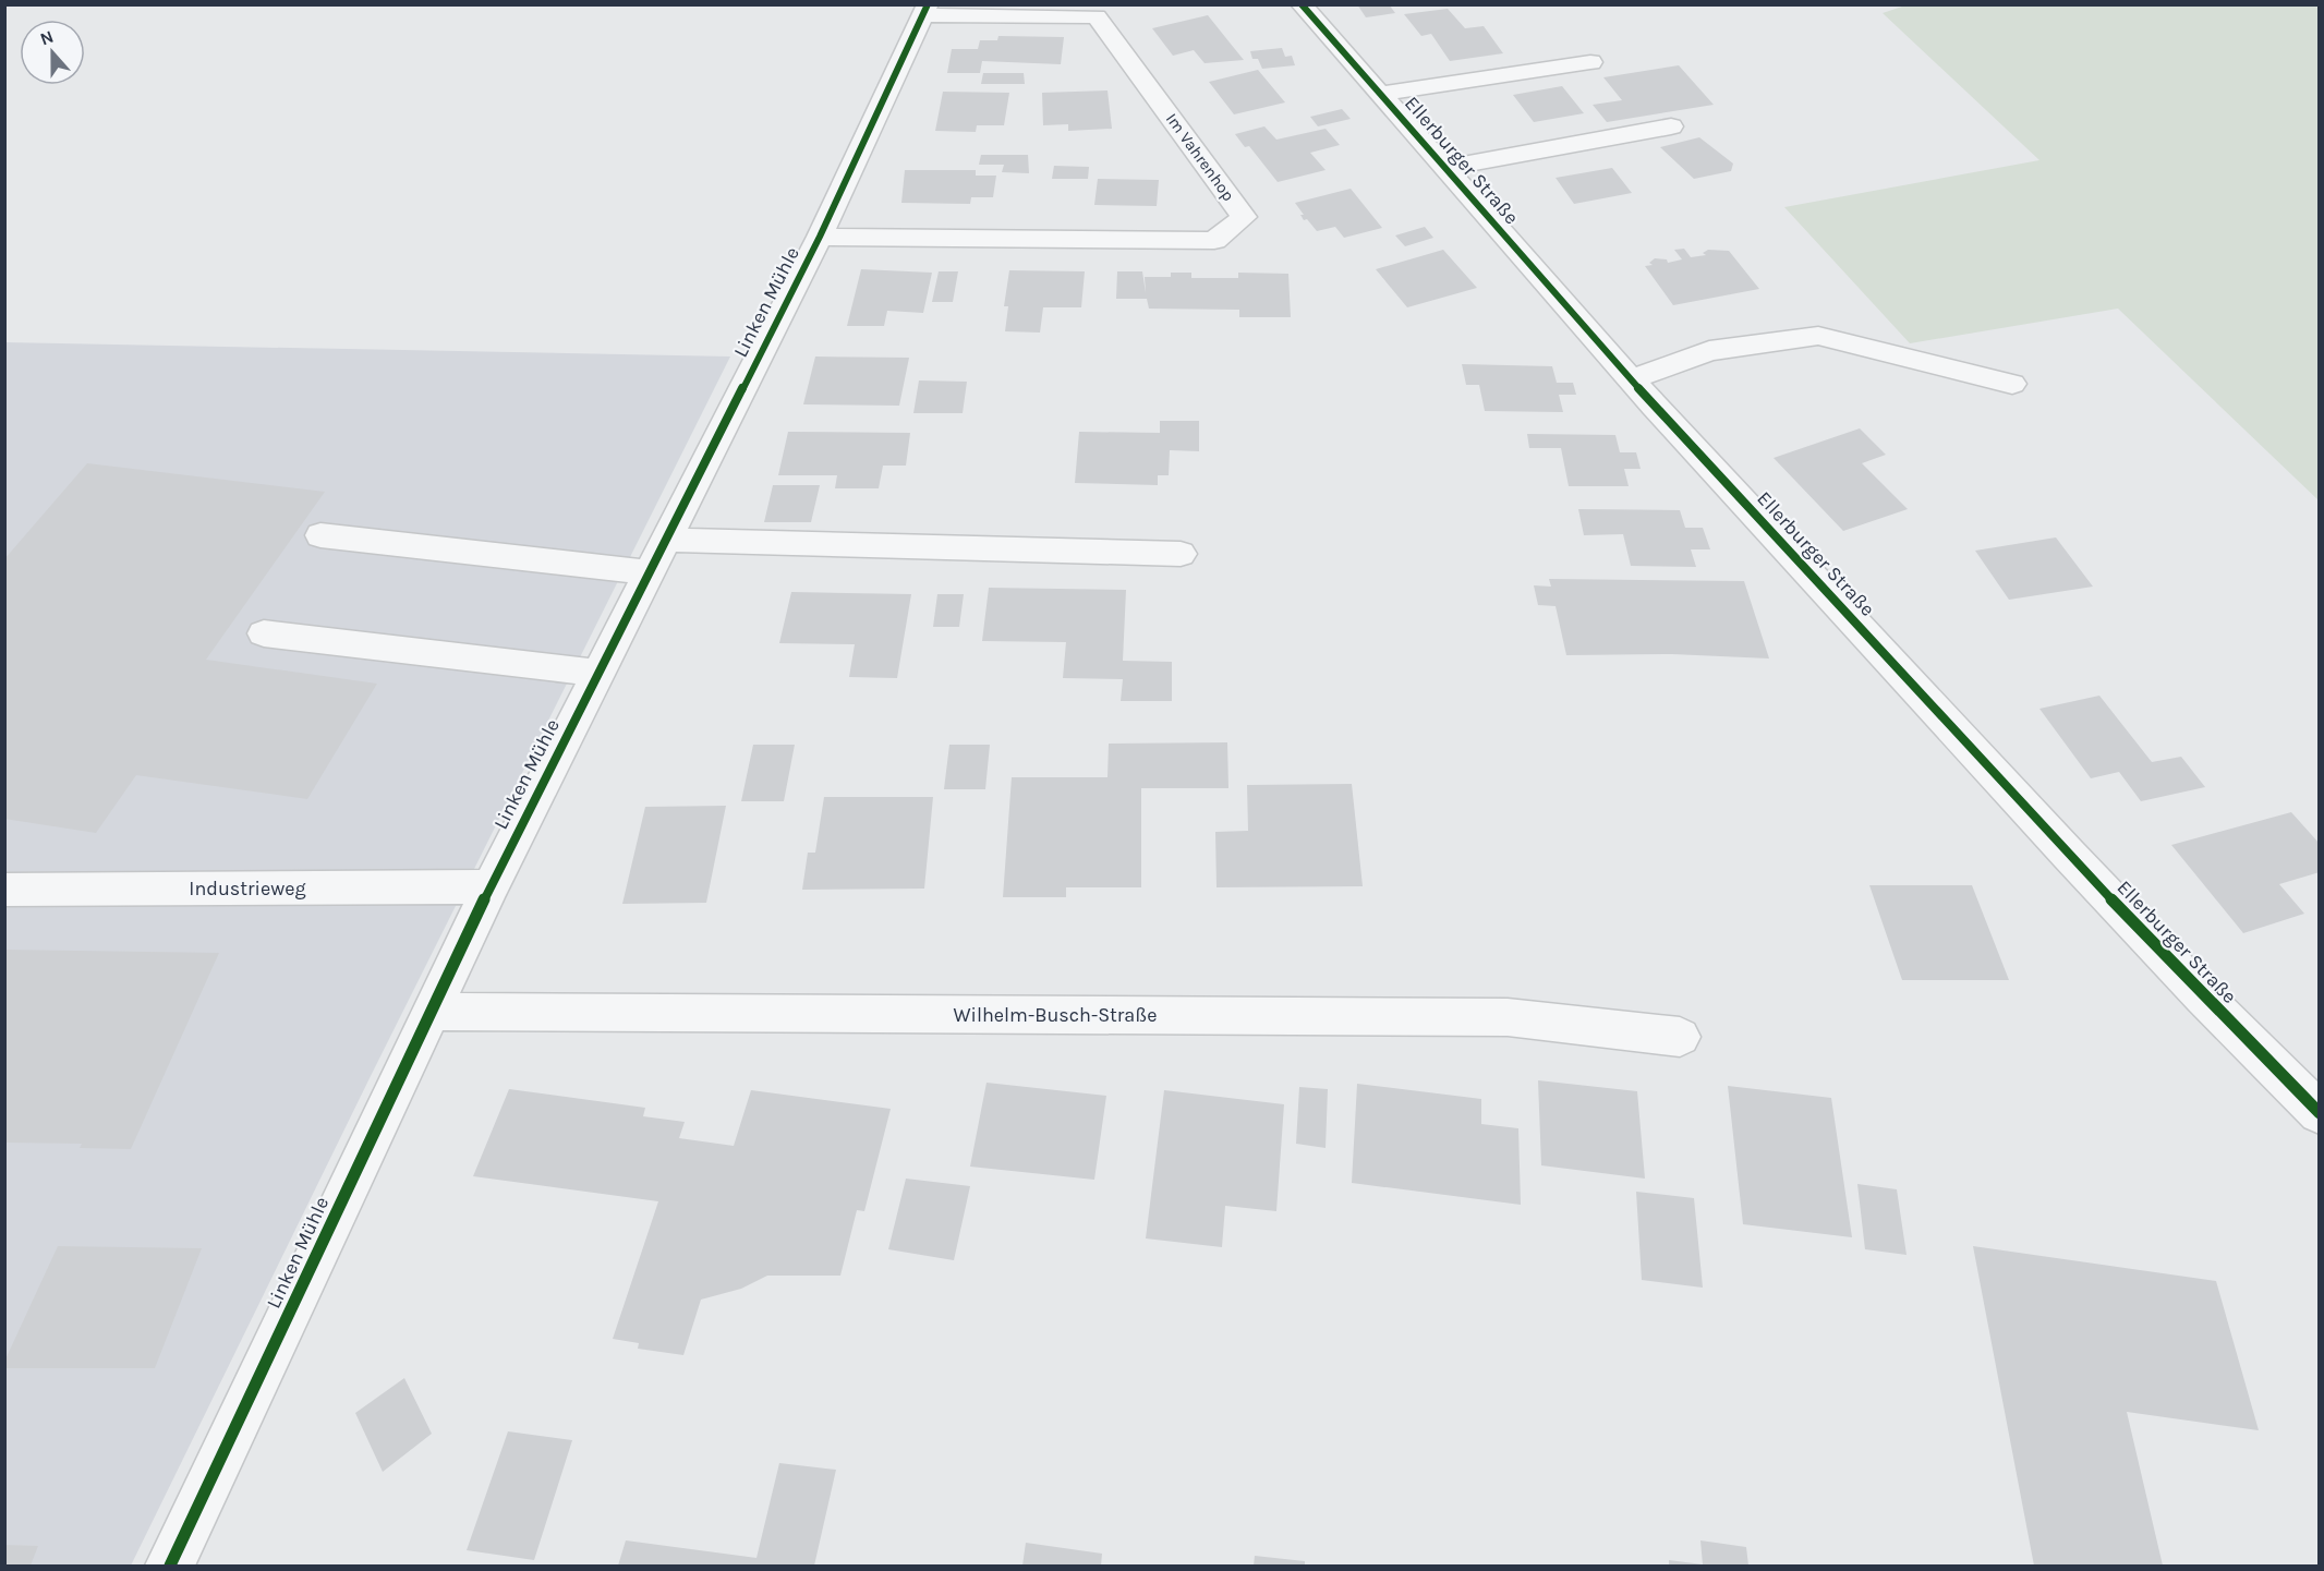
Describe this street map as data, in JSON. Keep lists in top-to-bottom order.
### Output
{
  "streets": {
    "street": [
      "Im Vahrenhop",
      "Ellerburger Straße",
      "Linken Mühle",
      "Industrieweg",
      "Wilhelm-Busch-Straße"
    ]
  },
  "crossings": [
    ["Im Vahrenhop", "Linken Mühle"],
    ["Linken Mühle", "Industrieweg"],
    ["Linken Mühle", "Wilhelm-Busch-Straße"]
  ],
  "north": "top"
}
